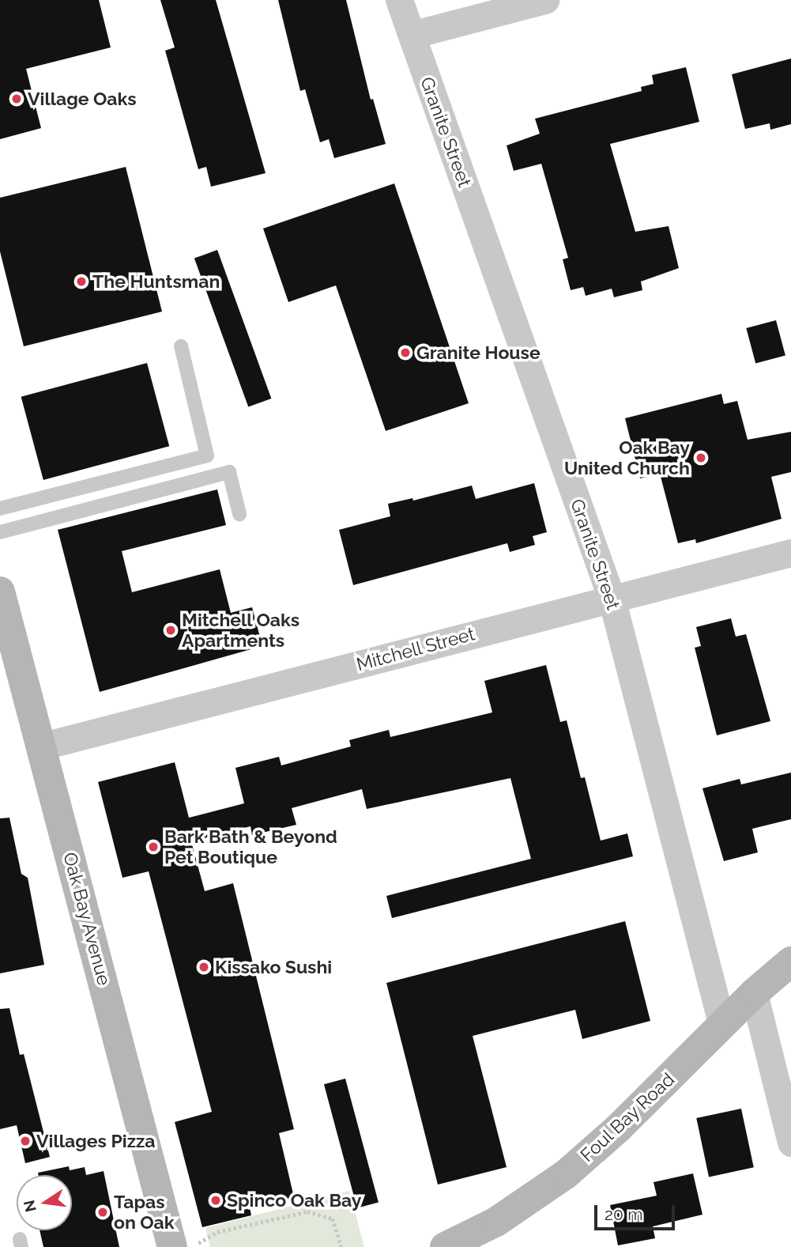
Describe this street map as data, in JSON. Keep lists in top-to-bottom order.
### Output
{
  "streets": {
    "main road": ["Oak Bay Avenue", "Foul Bay Road"],
    "street": ["Granite Street", "Mitchell Street"]
  },
  "crossings": [
    ["Granite Street", "Mitchell Street"],
    ["Granite Street", "Foul Bay Road"],
    ["Mitchell Street", "Oak Bay Avenue"]
  ],
  "places": [
    "Village Oaks",
    "The Huntsman",
    "Granite House",
    "Oak Bay United Church",
    "Mitchell Oaks Apartments",
    "Bark Bath & Beyond Pet Boutique",
    "Kissako Sushi",
    "Villages Pizza",
    "Spinco Oak Bay",
    "Tapas on Oak"
  ],
  "scale_bar": "20 m",
  "north": "left"
}
